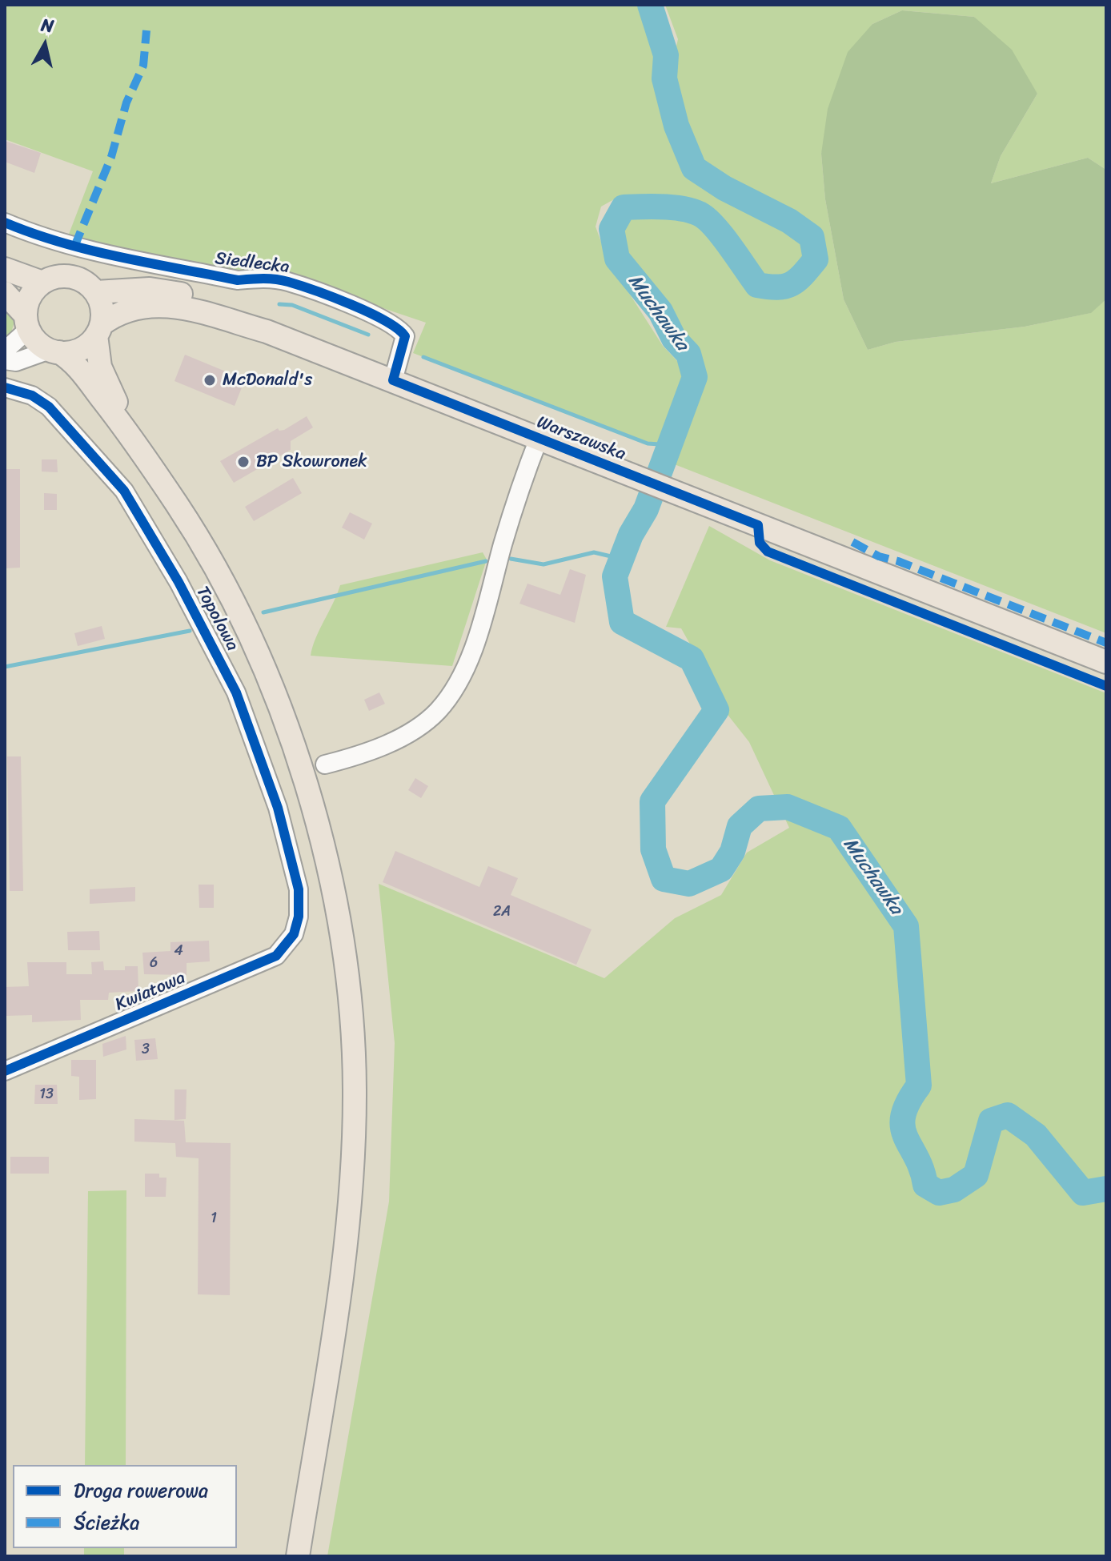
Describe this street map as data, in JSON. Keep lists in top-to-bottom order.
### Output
{
  "streets": {
    "main road": ["Warszawska"],
    "street": ["Siedlecka", "Topolowa", "Kwiatowa"]
  },
  "crossings": [
    ["Siedlecka", "Warszawska"],
    ["Topolowa", "Kwiatowa"]
  ],
  "water": ["Muchawka"],
  "places": ["McDonald's", "BP Skowronek"],
  "house_numbers": [
    "2A",
    "4",
    "6",
    "3",
    "13",
    "1"
  ],
  "legend": ["Droga rowerowa", "Ścieżka"],
  "north": "top"
}
